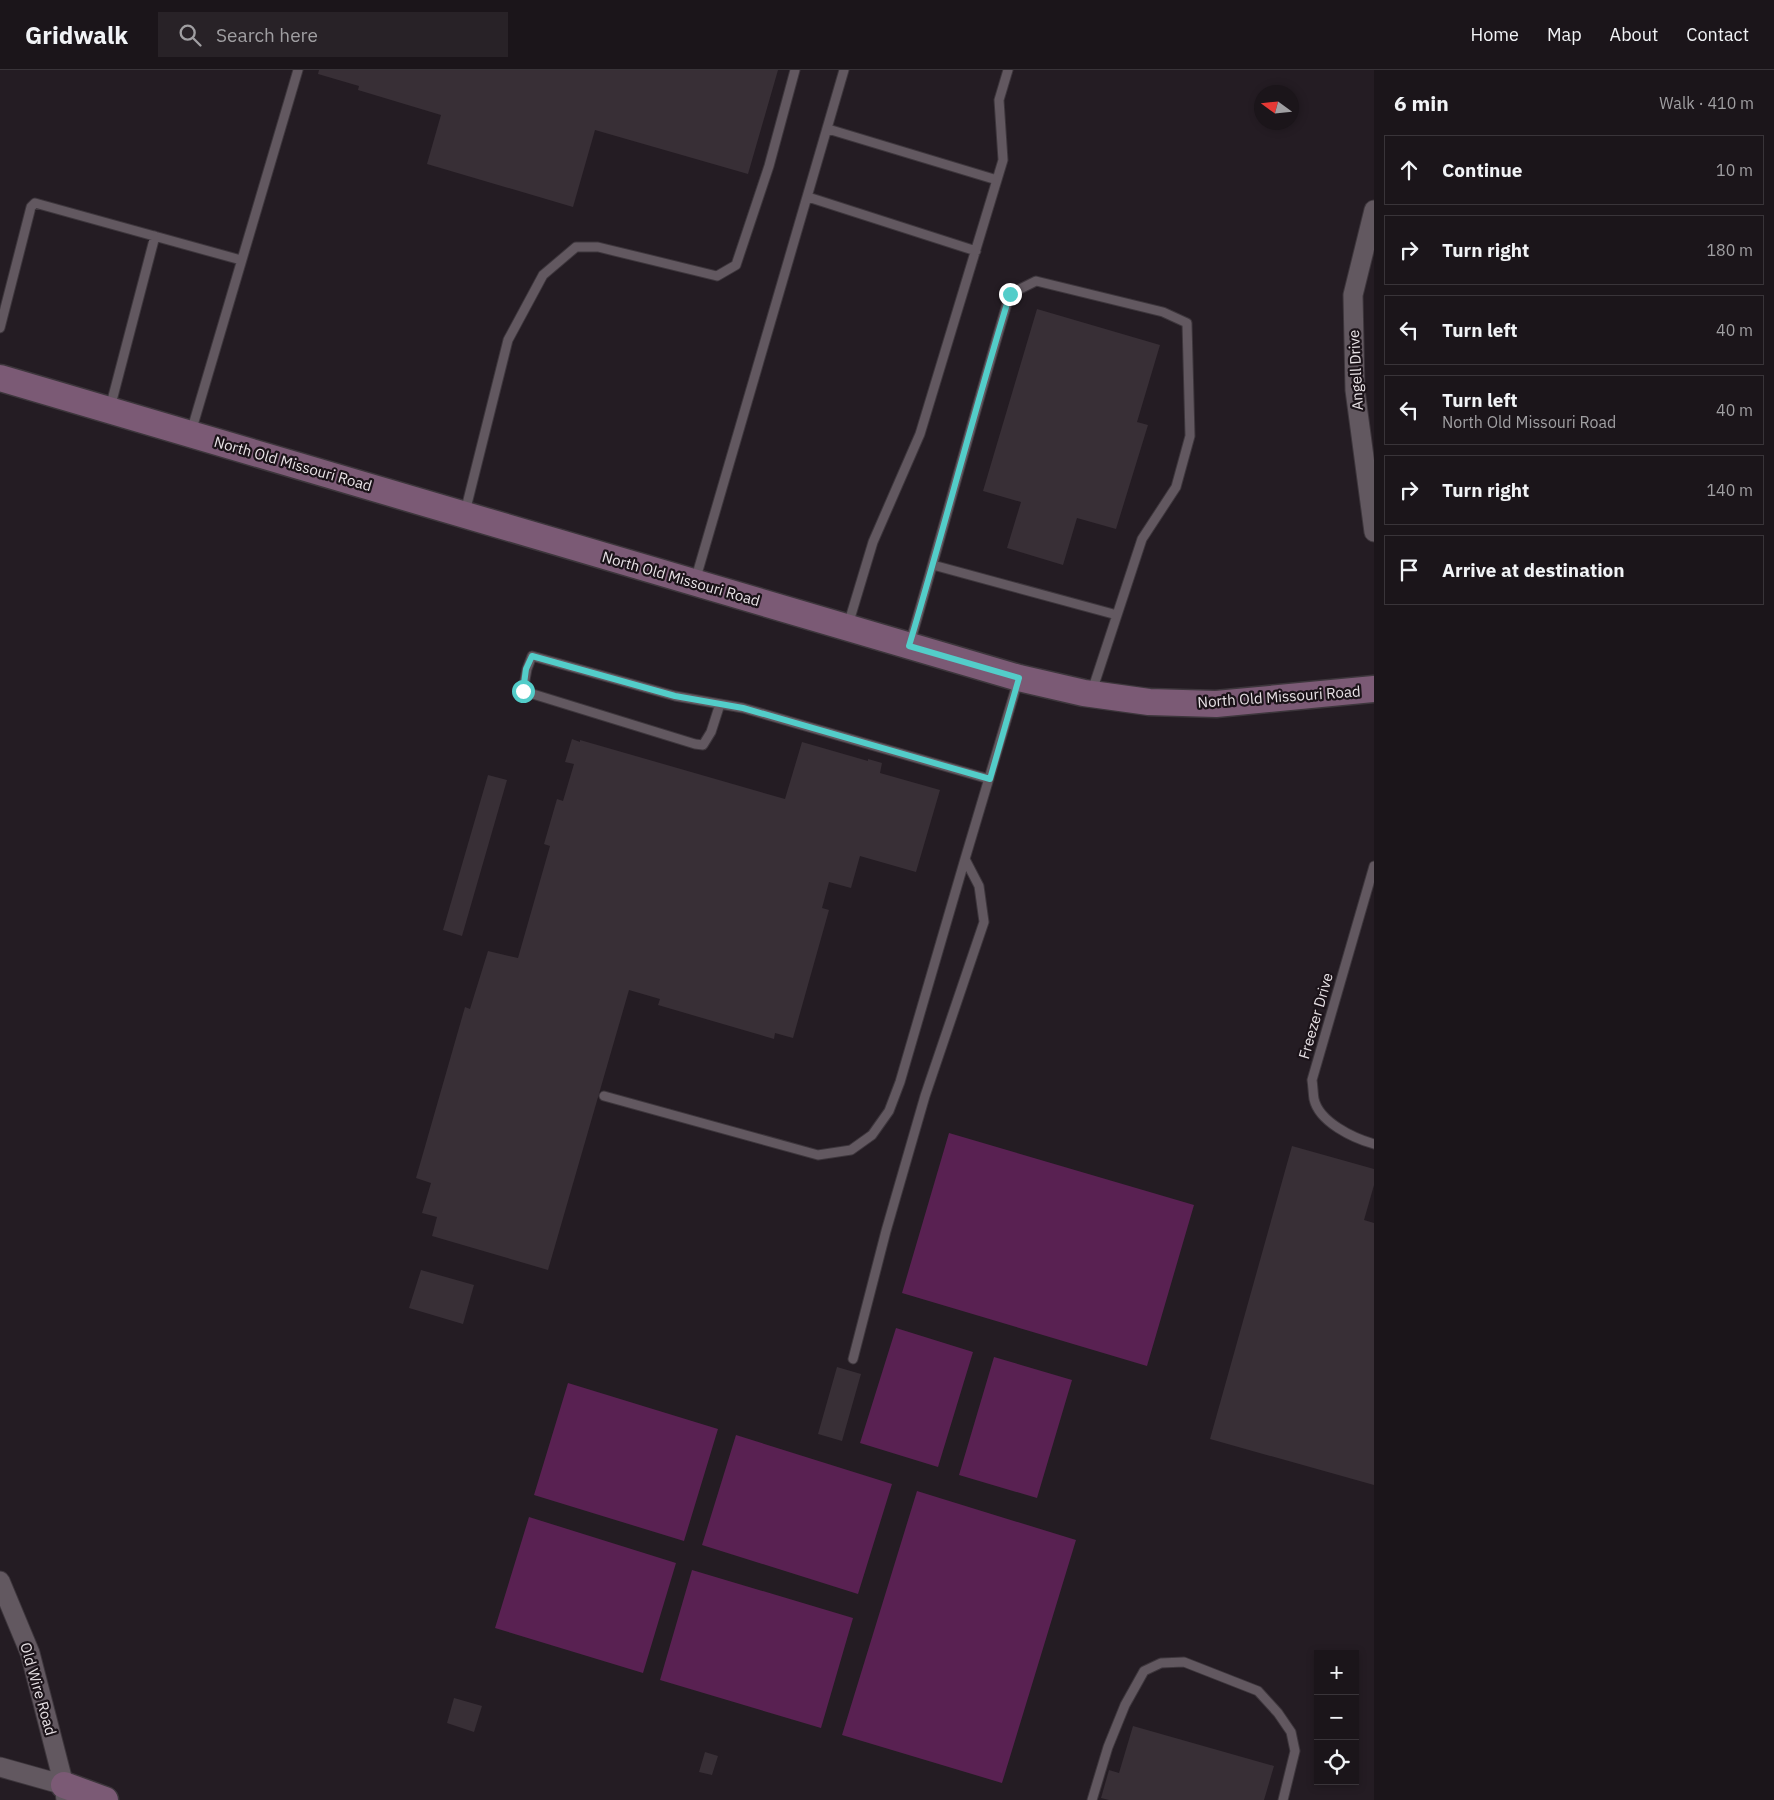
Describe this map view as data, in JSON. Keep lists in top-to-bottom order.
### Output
{
  "streets": {
    "main road": ["North Old Missouri Road"],
    "street": ["Angell Drive", "Old Wire Road"],
    "lane": ["Freezer Drive"]
  },
  "north": "left",
  "page": {
    "header": "Gridwalk",
    "search": "Search here",
    "nav": [
      "Home",
      "Map",
      "About",
      "Contact"
    ],
    "heading": ["6 min", "Walk · 410 m"],
    "list": [
      ["Continue", "10 m"],
      ["Turn right", "180 m"],
      ["Turn left", "40 m"],
      ["Turn left", "North Old Missouri Road", "40 m"],
      ["Turn right", "140 m"],
      "Arrive at destination"
    ],
    "map_buttons": ["+", "−"]
  }
}
